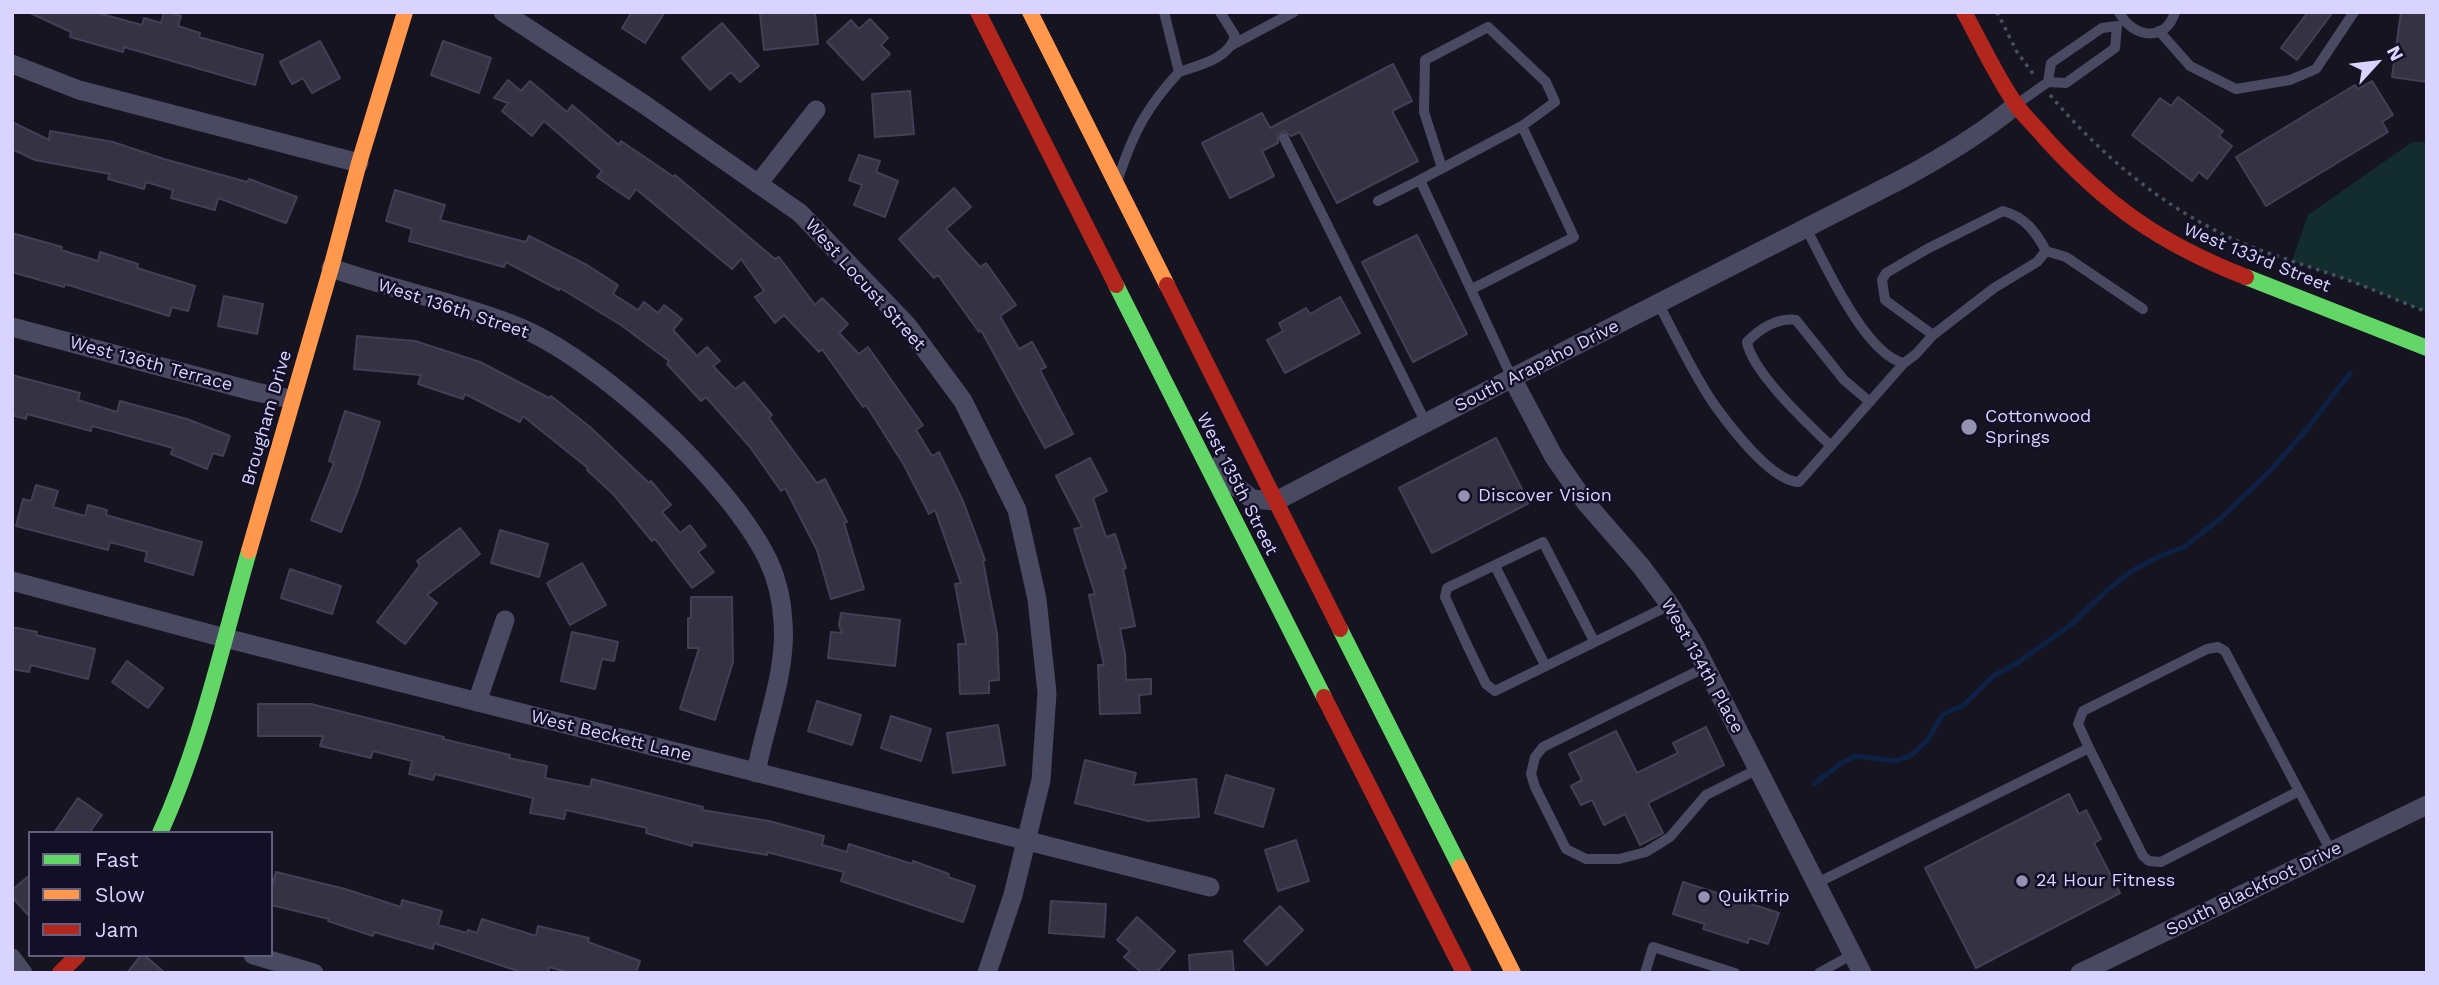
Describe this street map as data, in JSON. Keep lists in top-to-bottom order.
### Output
{
  "streets": {
    "main road": ["West 133rd Street", "Brougham Drive", "West 135th Street"],
    "street": [
      "West Locust Street",
      "West 136th Street",
      "West 136th Terrace",
      "South Arapaho Drive",
      "West 134th Place",
      "West Beckett Lane",
      "South Blackfoot Drive"
    ]
  },
  "crossings": [
    ["West 133rd Street", "South Arapaho Drive"],
    ["West Locust Street", "West Beckett Lane"],
    ["West 136th Street", "Brougham Drive"],
    ["West 136th Street", "West Beckett Lane"],
    ["West 136th Terrace", "Brougham Drive"],
    ["South Arapaho Drive", "West 135th Street"],
    ["South Arapaho Drive", "West 134th Place"],
    ["Brougham Drive", "West Beckett Lane"]
  ],
  "places": [
    "Cottonwood Springs",
    "Discover Vision",
    "24 Hour Fitness",
    "QuikTrip"
  ],
  "legend": ["Fast", "Slow", "Jam"],
  "north": "top right"
}
